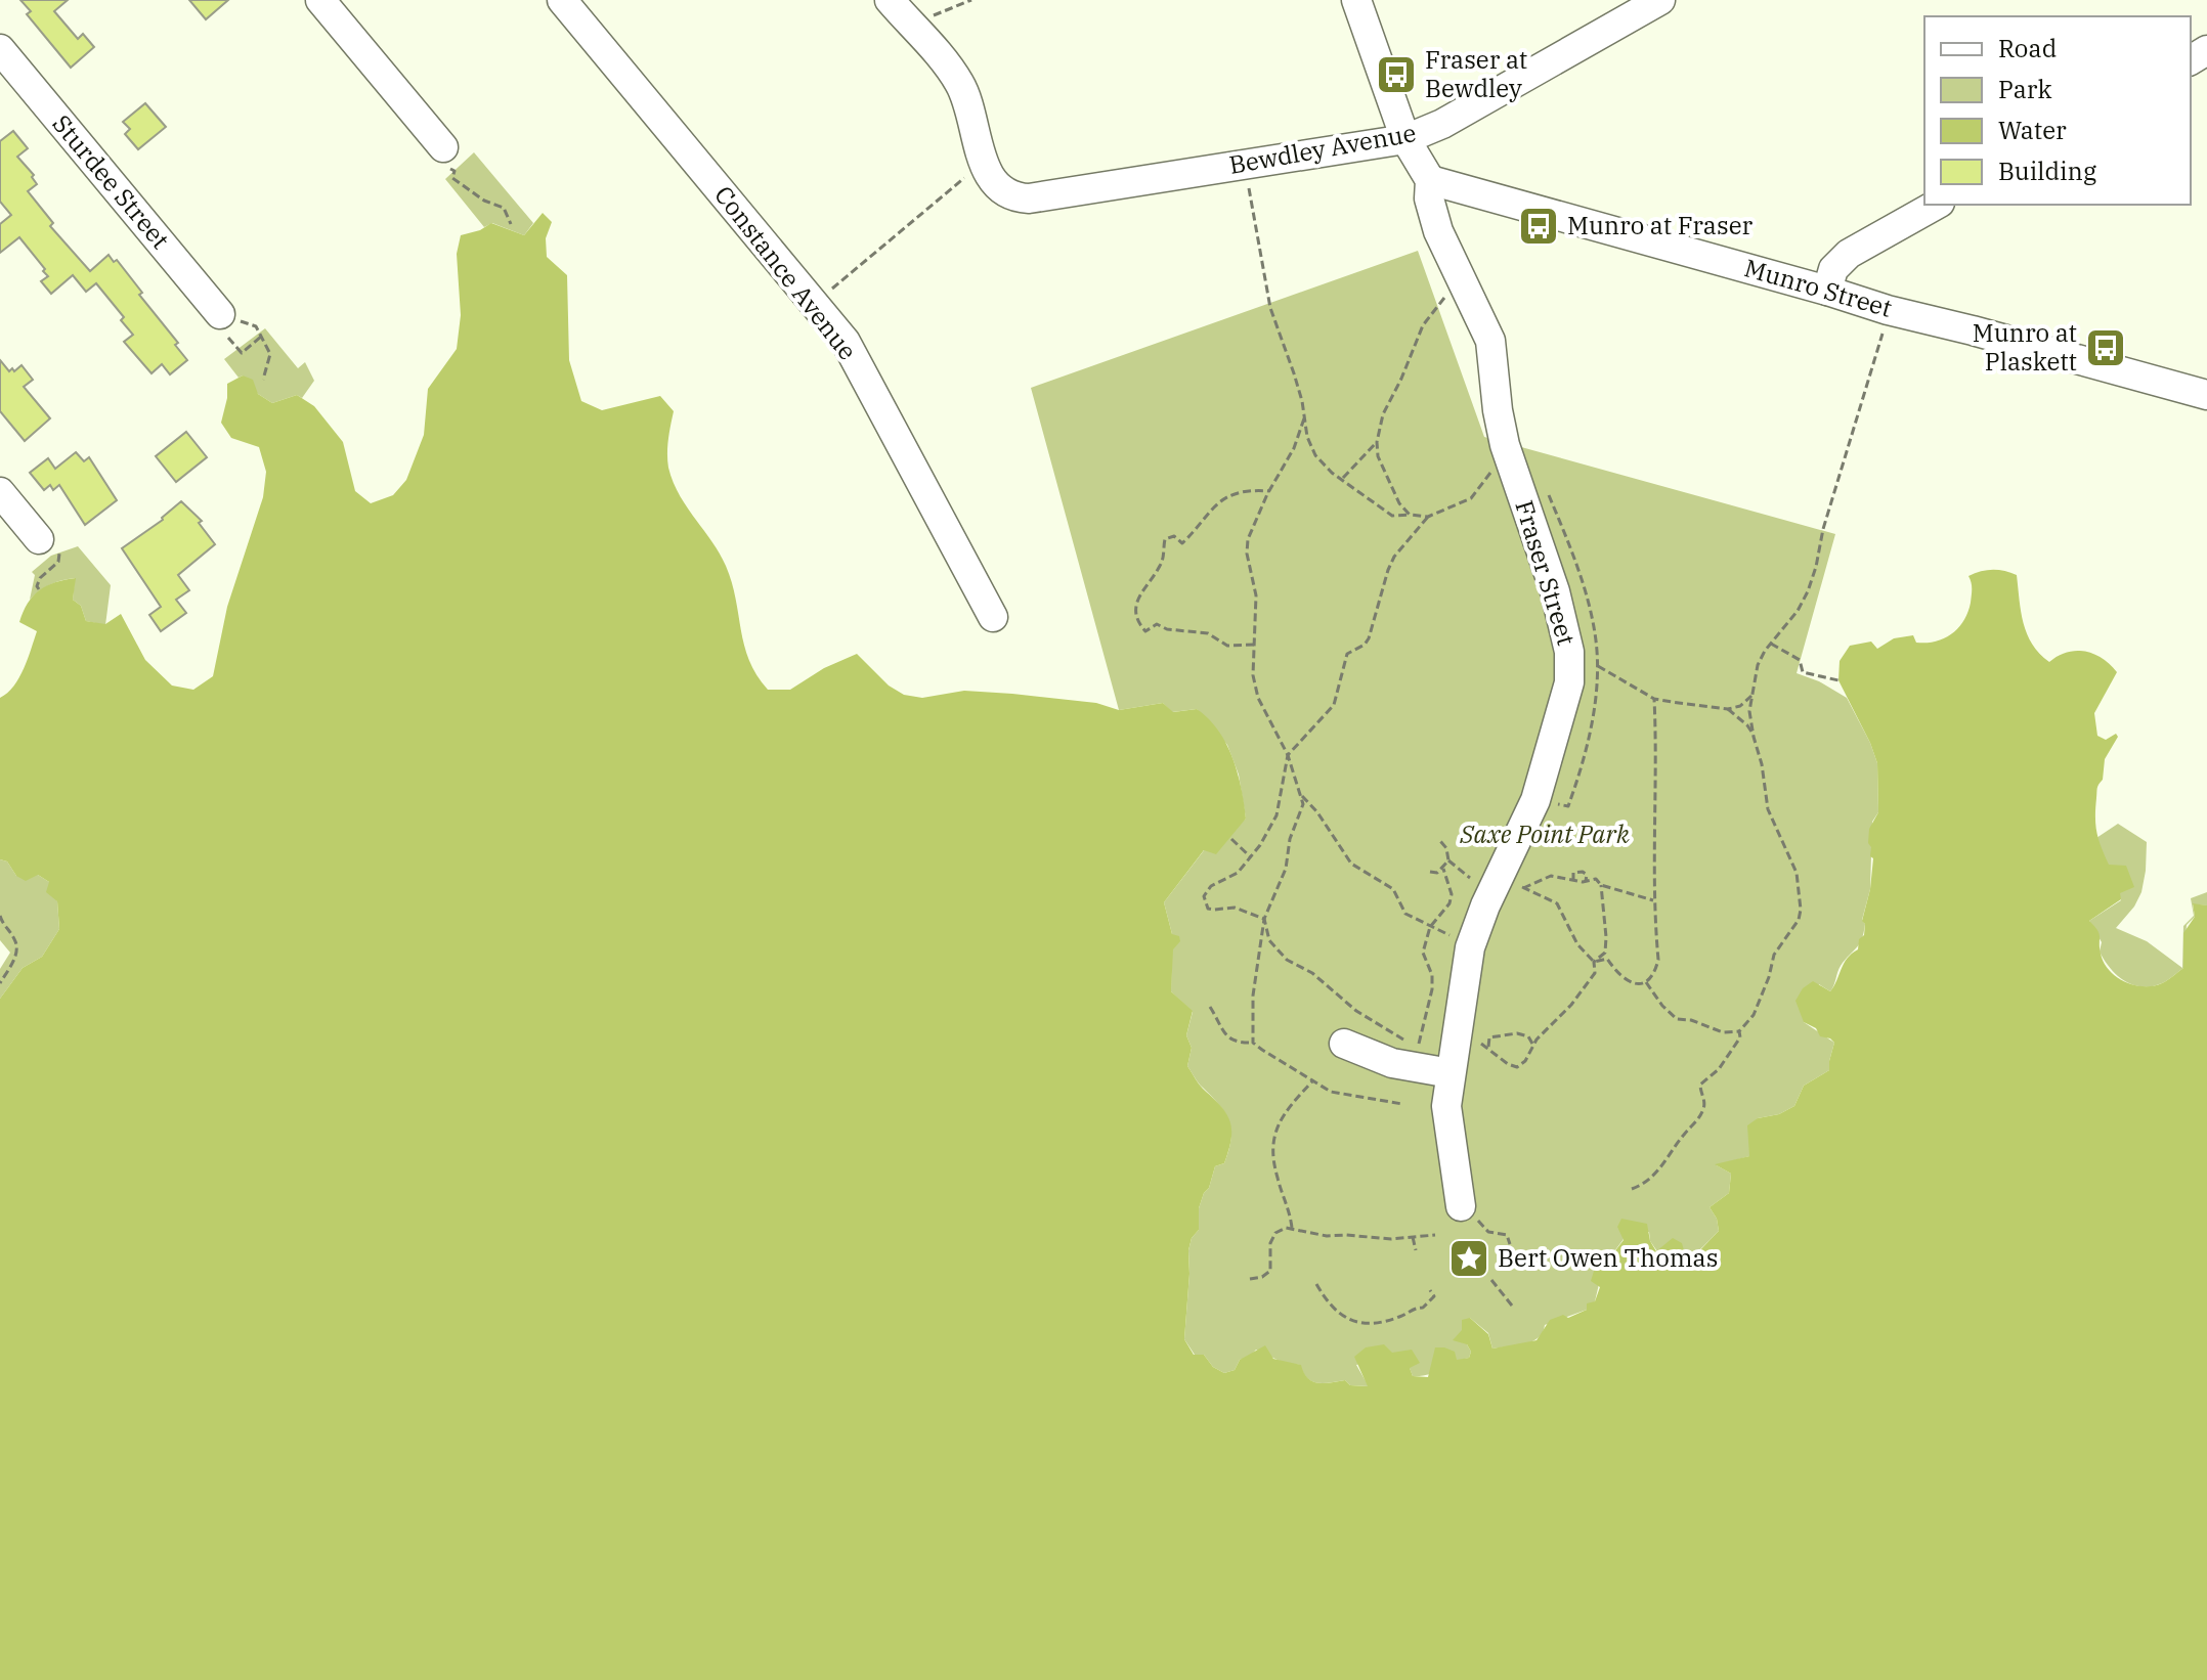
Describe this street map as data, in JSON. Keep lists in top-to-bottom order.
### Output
{
  "streets": {
    "street": [
      "Bewdley Avenue",
      "Sturdee Street",
      "Constance Avenue",
      "Munro Street",
      "Fraser Street"
    ]
  },
  "crossings": [
    ["Bewdley Avenue", "Fraser Street"],
    ["Munro Street", "Fraser Street"]
  ],
  "parks": ["Saxe Point Park"],
  "places": {
    "bus stop": ["Fraser at Bewdley", "Munro at Fraser", "Munro at Plaskett"],
    "place": ["Bert Owen Thomas"]
  },
  "legend": [
    "Road",
    "Park",
    "Water",
    "Building"
  ]
}
